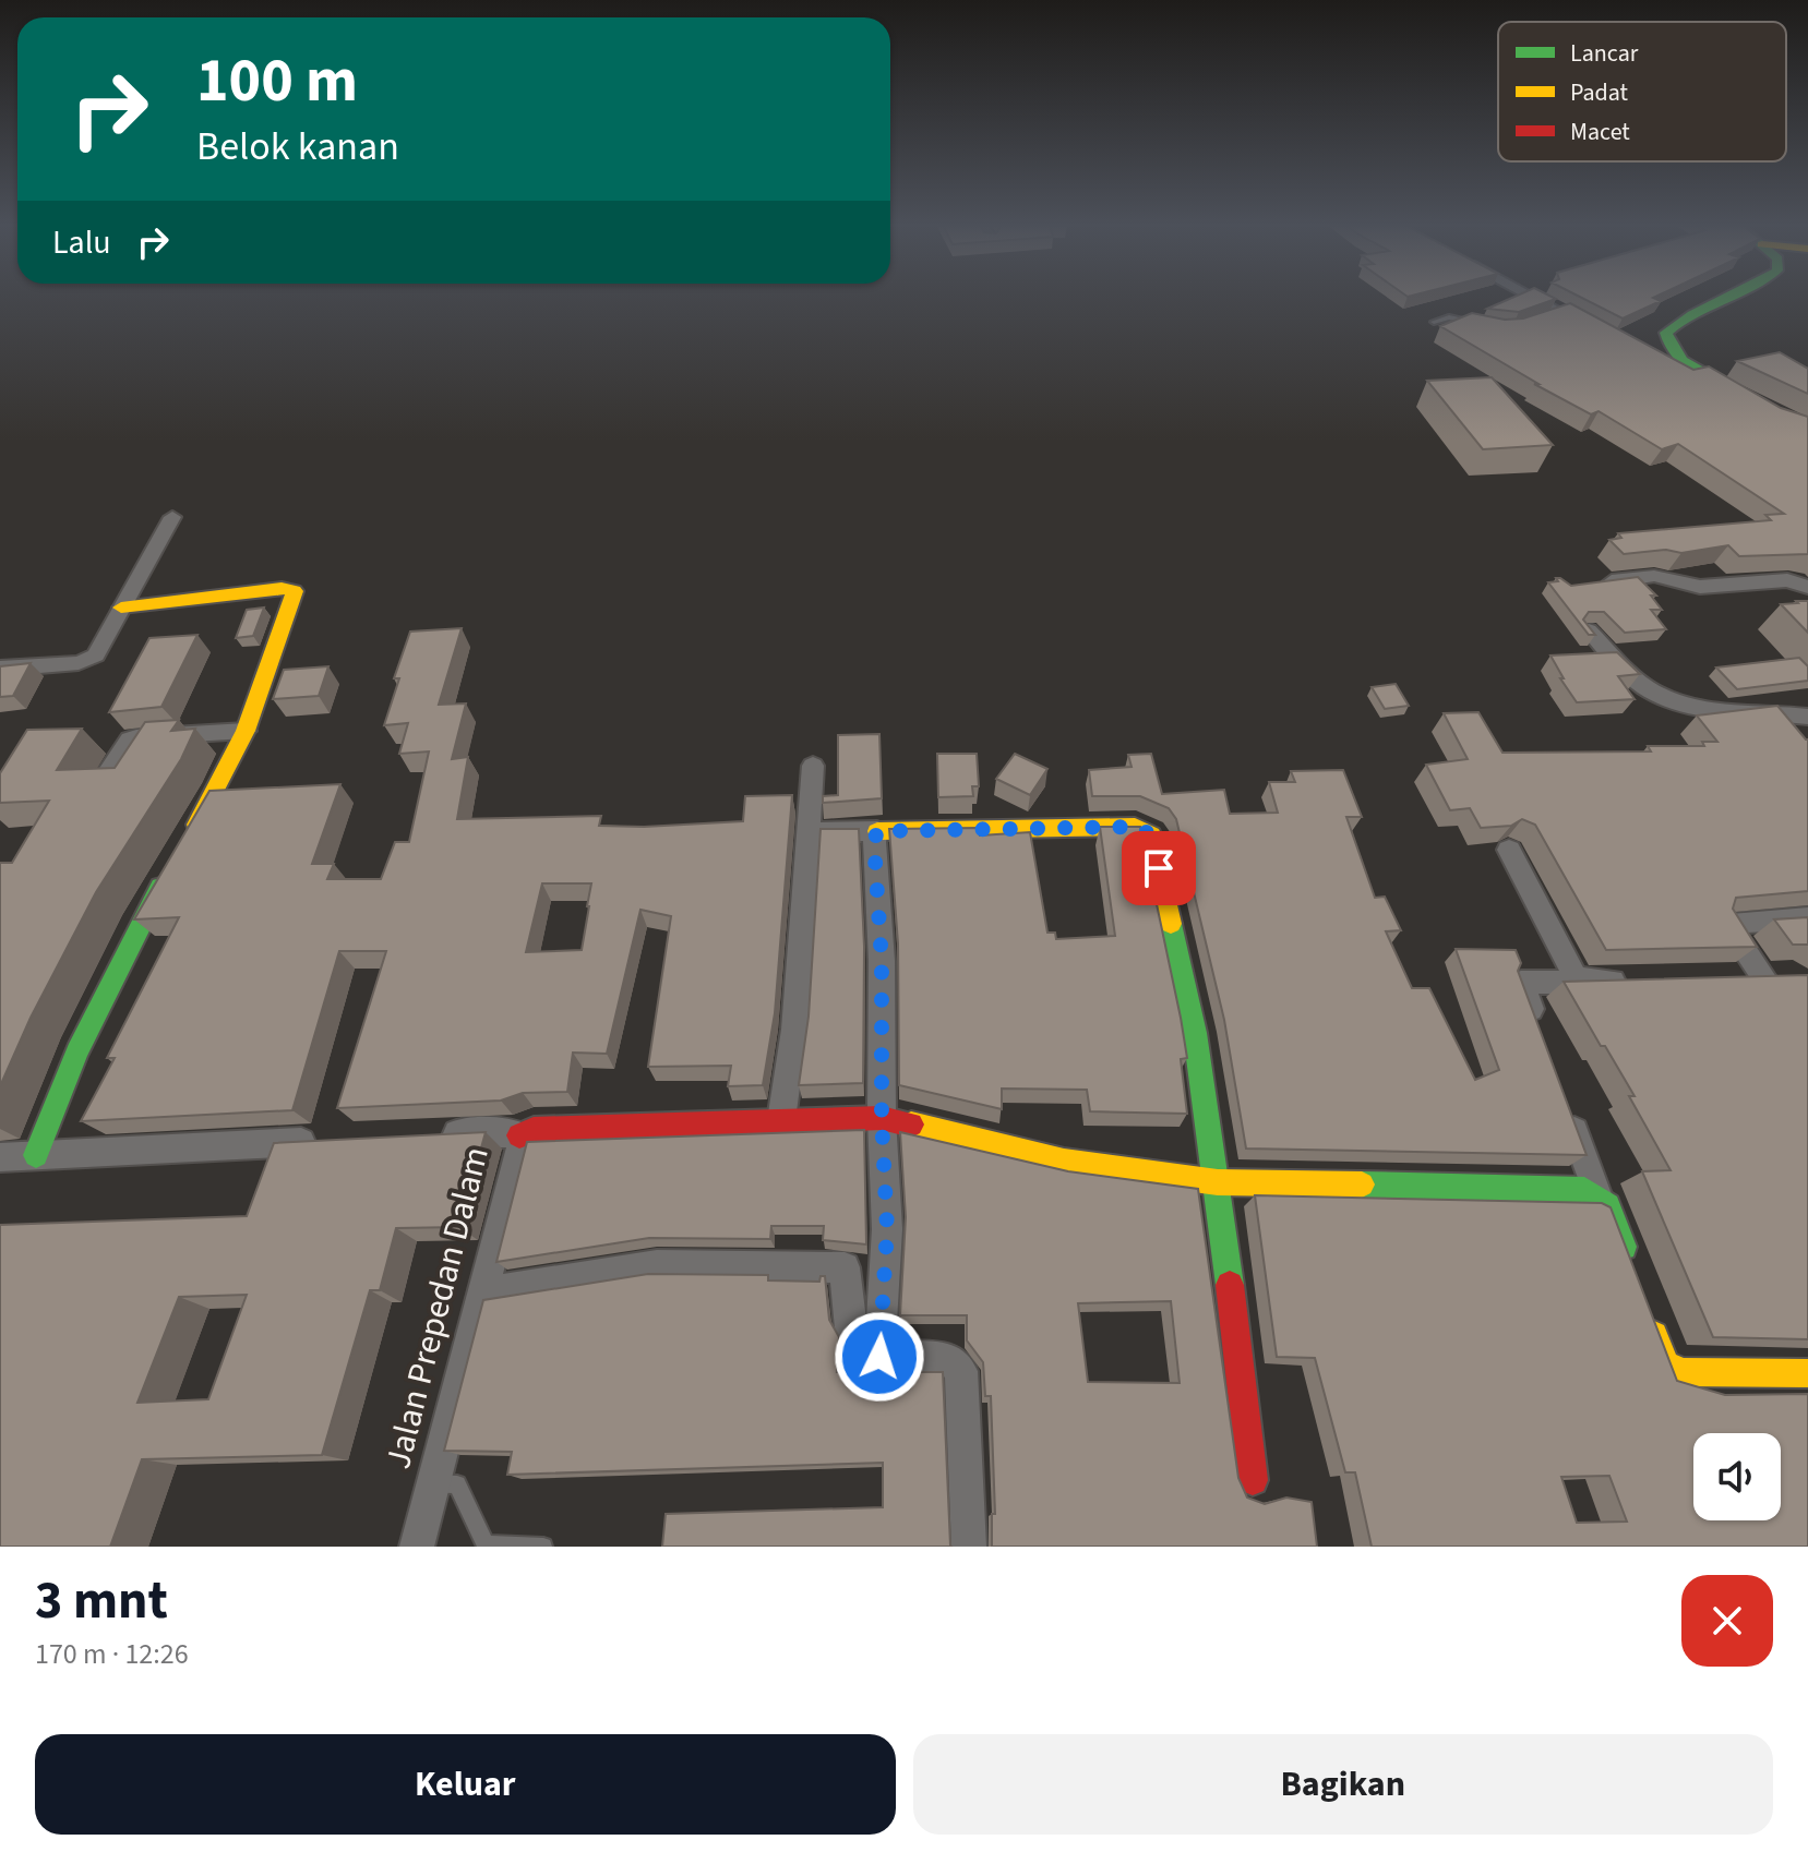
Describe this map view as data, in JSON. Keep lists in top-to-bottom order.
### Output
{
  "streets": {
    "street": ["Jalan Prepedan Dalam"]
  },
  "legend": ["Lancar", "Padat", "Macet"],
  "page": {
    "turn": ["100 m", "Belok kanan"],
    "then": "Lalu",
    "heading": ["3 mnt", "170 m · 12:26"],
    "buttons": ["Keluar", "Bagikan"]
  }
}
